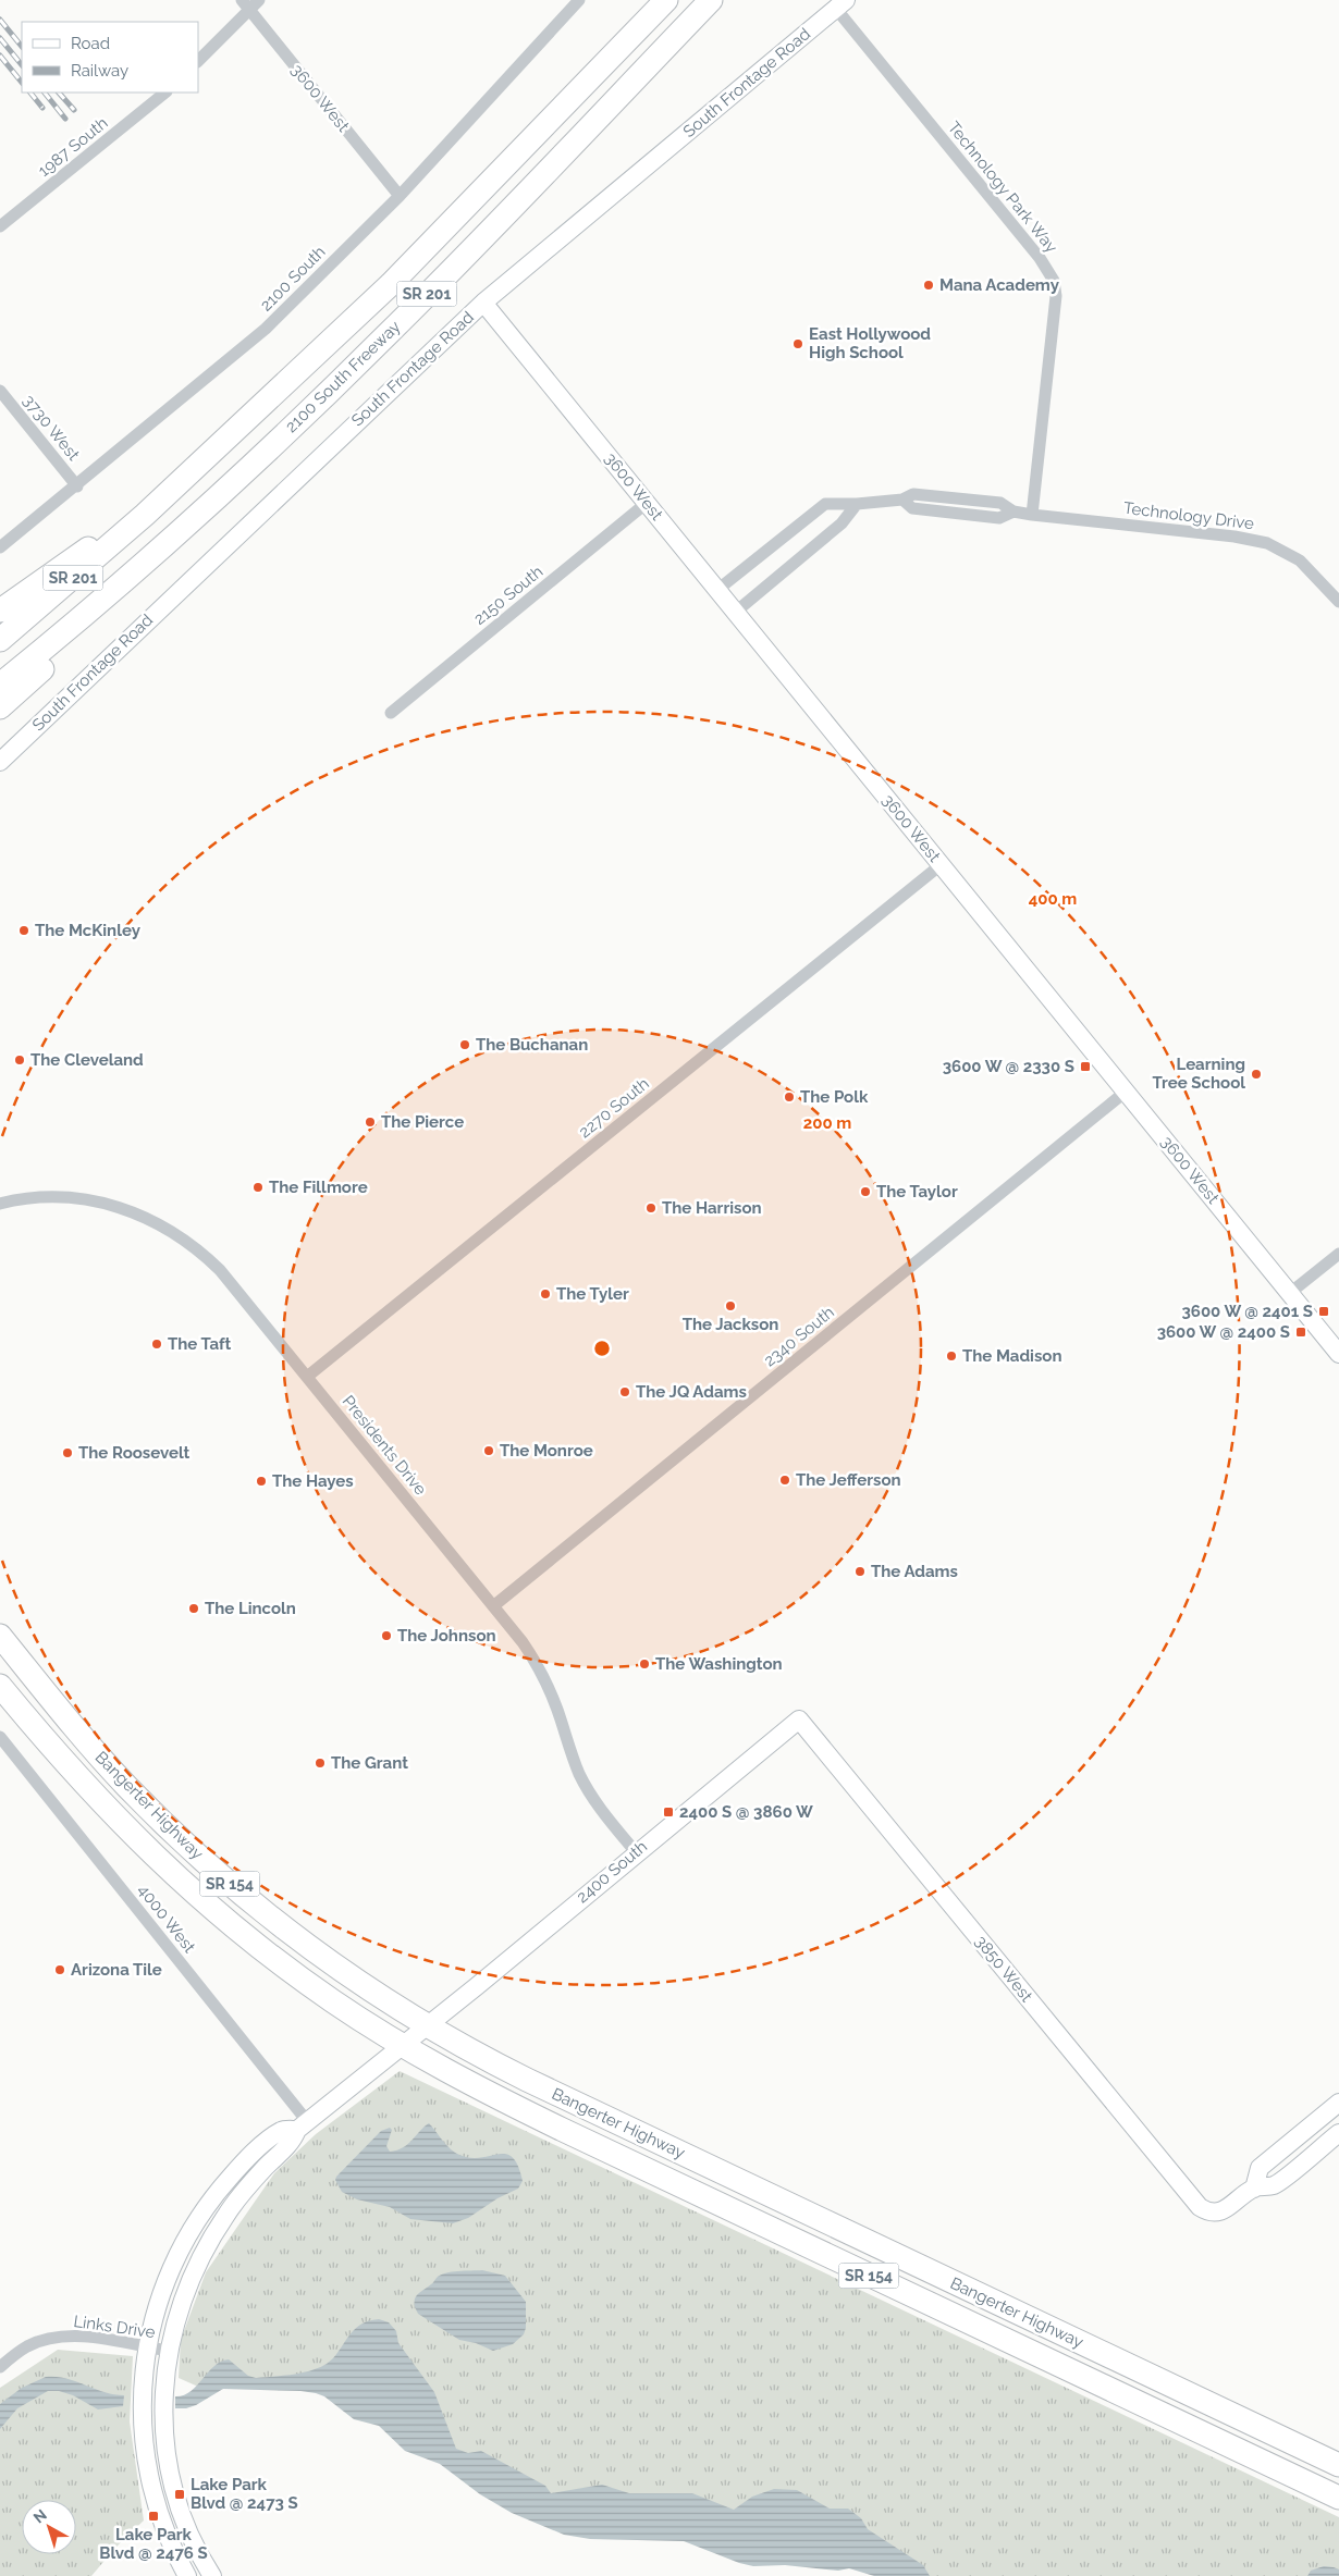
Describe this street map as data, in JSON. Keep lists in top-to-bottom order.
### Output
{
  "streets": {
    "highway": [
      "SR 201",
      "2100 South Freeway",
      "Bangerter Highway",
      "SR 154"
    ],
    "street": [
      "South Frontage Road",
      "3600 West",
      "1987 South",
      "Technology Park Way",
      "2100 South",
      "3730 West",
      "Technology Drive",
      "2150 South",
      "2270 South",
      "2340 South",
      "Presidents Drive",
      "2400 South",
      "4000 West",
      "3850 West",
      "Links Drive"
    ]
  },
  "crossings": [
    ["South Frontage Road", "3600 West"],
    ["South Frontage Road", "Technology Park Way"],
    ["3600 West", "2100 South"],
    ["3600 West", "Technology Drive"],
    ["3600 West", "2150 South"],
    ["3600 West", "2270 South"],
    ["3600 West", "2340 South"],
    ["Technology Park Way", "Technology Drive"],
    ["2100 South", "3730 West"],
    ["2270 South", "Presidents Drive"],
    ["2340 South", "Presidents Drive"],
    ["Presidents Drive", "2400 South"],
    ["Bangerter Highway", "2400 South"],
    ["2400 South", "4000 West"],
    ["2400 South", "3850 West"]
  ],
  "places": {
    "other": [
      "Mana Academy",
      "East Hollywood High School",
      "The McKinley",
      "The Buchanan",
      "The Cleveland",
      "Learning Tree School",
      "The Polk",
      "The Pierce",
      "The Fillmore",
      "The Taylor",
      "The Harrison",
      "The Tyler",
      "The Jackson",
      "The Taft",
      "The Madison",
      "The JQ Adams",
      "The Monroe",
      "The Roosevelt",
      "The Jefferson",
      "The Hayes",
      "The Adams",
      "The Lincoln",
      "The Johnson",
      "The Washington",
      "The Grant",
      "Arizona Tile"
    ],
    "transit": [
      "3600 W @ 2330 S",
      "3600 W @ 2401 S",
      "3600 W @ 2400 S",
      "2400 S @ 3860 W",
      "Lake Park Blvd @ 2473 S",
      "Lake Park Blvd @ 2476 S"
    ]
  },
  "legend": ["Road", "Railway"],
  "north": "top left",
  "rings": ["400 m", "200 m"]
}
